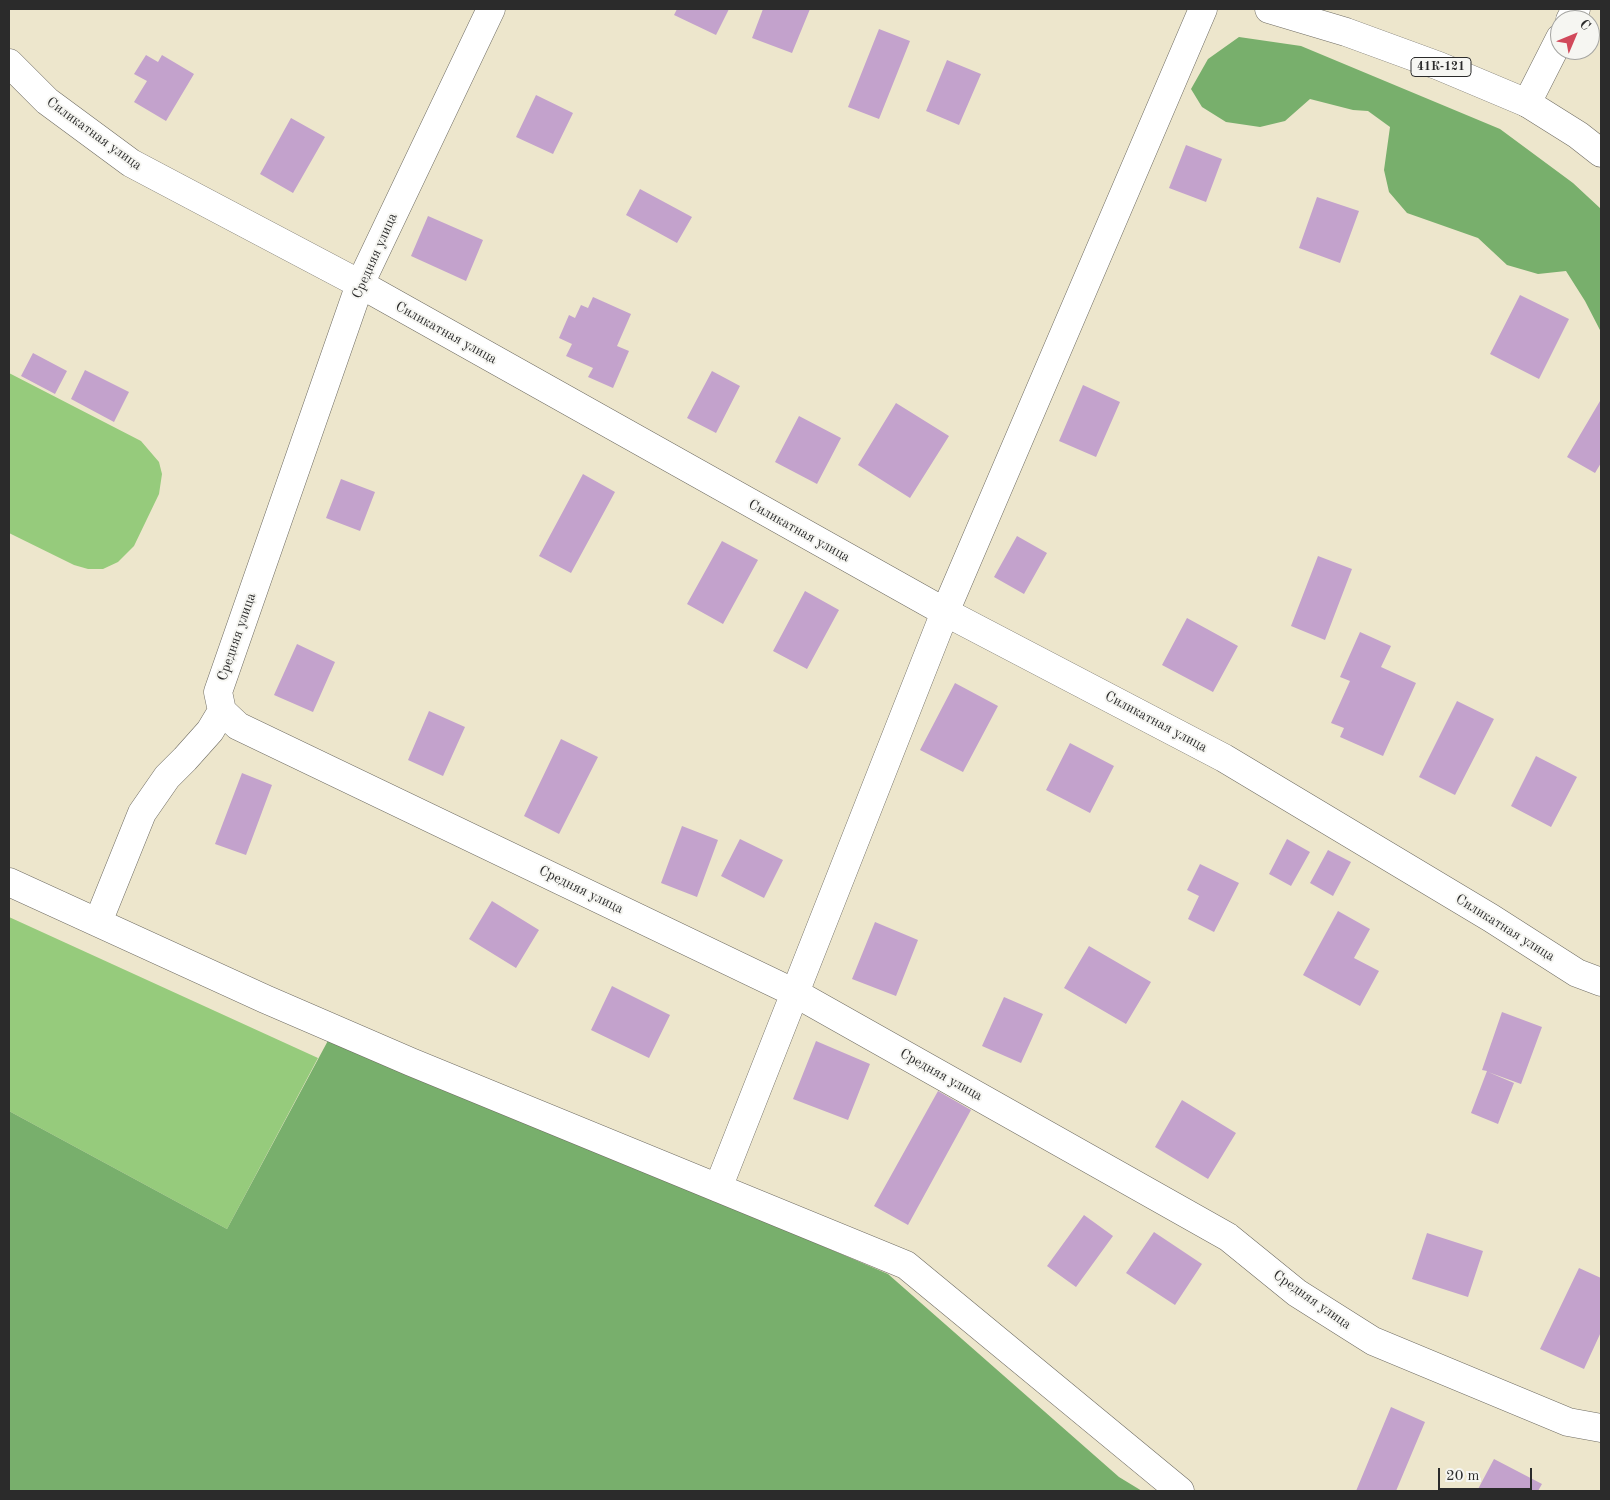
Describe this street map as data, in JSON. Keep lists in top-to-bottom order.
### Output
{
  "streets": {
    "street": ["41К-121", "Силикатная улица", "Средняя улица"]
  },
  "crossings": [
    ["Силикатная улица", "Средняя улица"]
  ],
  "scale_bar": "20 m",
  "north": "top right"
}
